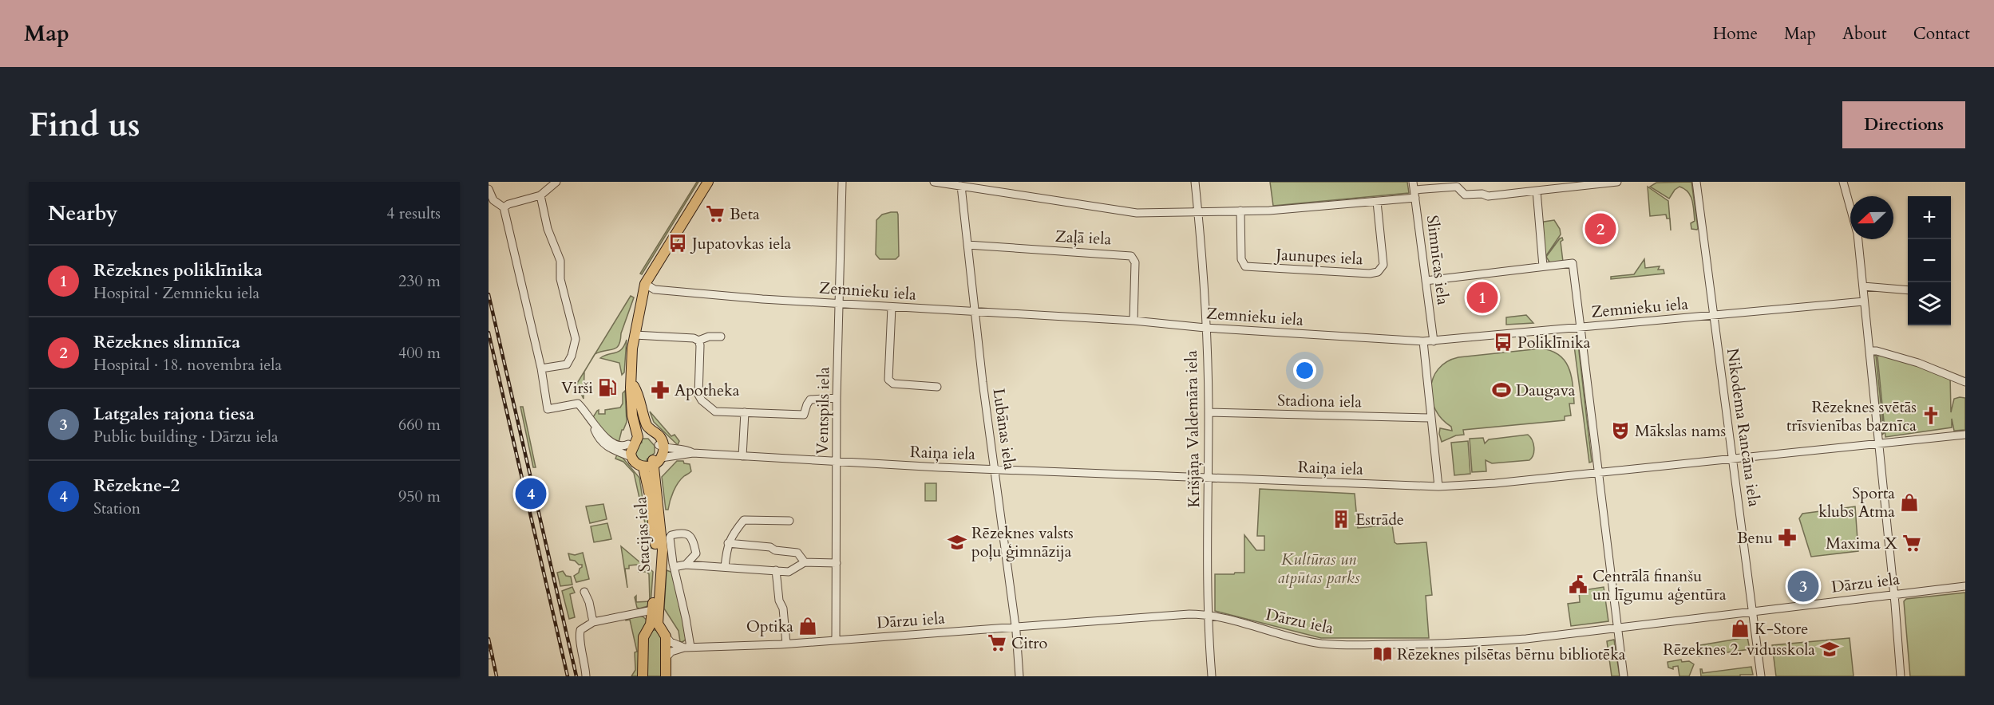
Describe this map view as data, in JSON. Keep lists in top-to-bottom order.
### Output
{
  "streets": {
    "main road": ["Stacijas iela"],
    "street": [
      "Zaļā iela",
      "Jaunupes iela",
      "Slimnīcas iela",
      "Zemnieku iela",
      "Stadiona iela",
      "Ventspils iela",
      "Nikodema Rancāna iela",
      "Lubānas iela",
      "Krišjāņa Valdemāra iela",
      "Raiņa iela",
      "Dārzu iela"
    ]
  },
  "crossings": [
    ["Zaļā iela", "Zemnieku iela"],
    ["Zaļā iela", "Lubānas iela"],
    ["Slimnīcas iela", "Zemnieku iela"],
    ["Zemnieku iela", "Ventspils iela"],
    ["Zemnieku iela", "Nikodema Rancāna iela"],
    ["Zemnieku iela", "Lubānas iela"],
    ["Zemnieku iela", "Krišjāņa Valdemāra iela"],
    ["Stadiona iela", "Krišjāņa Valdemāra iela"],
    ["Ventspils iela", "Raiņa iela"],
    ["Ventspils iela", "Dārzu iela"],
    ["Nikodema Rancāna iela", "Raiņa iela"],
    ["Nikodema Rancāna iela", "Dārzu iela"],
    ["Lubānas iela", "Raiņa iela"],
    ["Lubānas iela", "Dārzu iela"],
    ["Krišjāņa Valdemāra iela", "Raiņa iela"],
    ["Krišjāņa Valdemāra iela", "Dārzu iela"],
    ["Raiņa iela", "Stacijas iela"],
    ["Stacijas iela", "Dārzu iela"]
  ],
  "parks": ["Kultūras un atpūtas parks"],
  "places": {
    "supermarket": ["Beta", "Maxima X", "Citro"],
    "bus stop": ["Jupatovkas iela", "Poliklīnika"],
    "fuel station": ["Virši"],
    "pharmacy": ["Apotheka", "Benu"],
    "sports": ["Daugava"],
    "church": ["Rēzeknes svētās trīsvienības baznīca"],
    "theatre": ["Mākslas nams"],
    "shop": ["Sporta klubs Atma", "Optika", "K-Store"],
    "building": ["Estrāde"],
    "school or university": ["Rēzeknes valsts poļu ģimnāzija", "Rēzeknes 2. vidusskola"],
    "public building": ["Centrālā finanšu un līgumu aģentūra"],
    "library": ["Rēzeknes pilsētas bērnu bibliotēka"]
  },
  "north": "left",
  "page": {
    "header": "Map",
    "nav": [
      "Home",
      "Map",
      "About",
      "Contact"
    ],
    "buttons": "Directions",
    "title": "Find us",
    "heading": ["Nearby", "4 results"],
    "map_buttons": ["+", "−"],
    "pins": [
      "2",
      "1",
      "4",
      "3"
    ],
    "list": [
      {
        "mark": "1",
        "name": "Rēzeknes poliklīnika",
        "note": "Hospital · Zemnieku iela",
        "value": "230 m"
      },
      {
        "mark": "2",
        "name": "Rēzeknes slimnīca",
        "note": "Hospital · 18. novembra iela",
        "value": "400 m"
      },
      {
        "mark": "3",
        "name": "Latgales rajona tiesa",
        "note": "Public building · Dārzu iela",
        "value": "660 m"
      },
      {
        "mark": "4",
        "name": "Rēzekne-2",
        "note": "Station",
        "value": "950 m"
      }
    ]
  }
}
